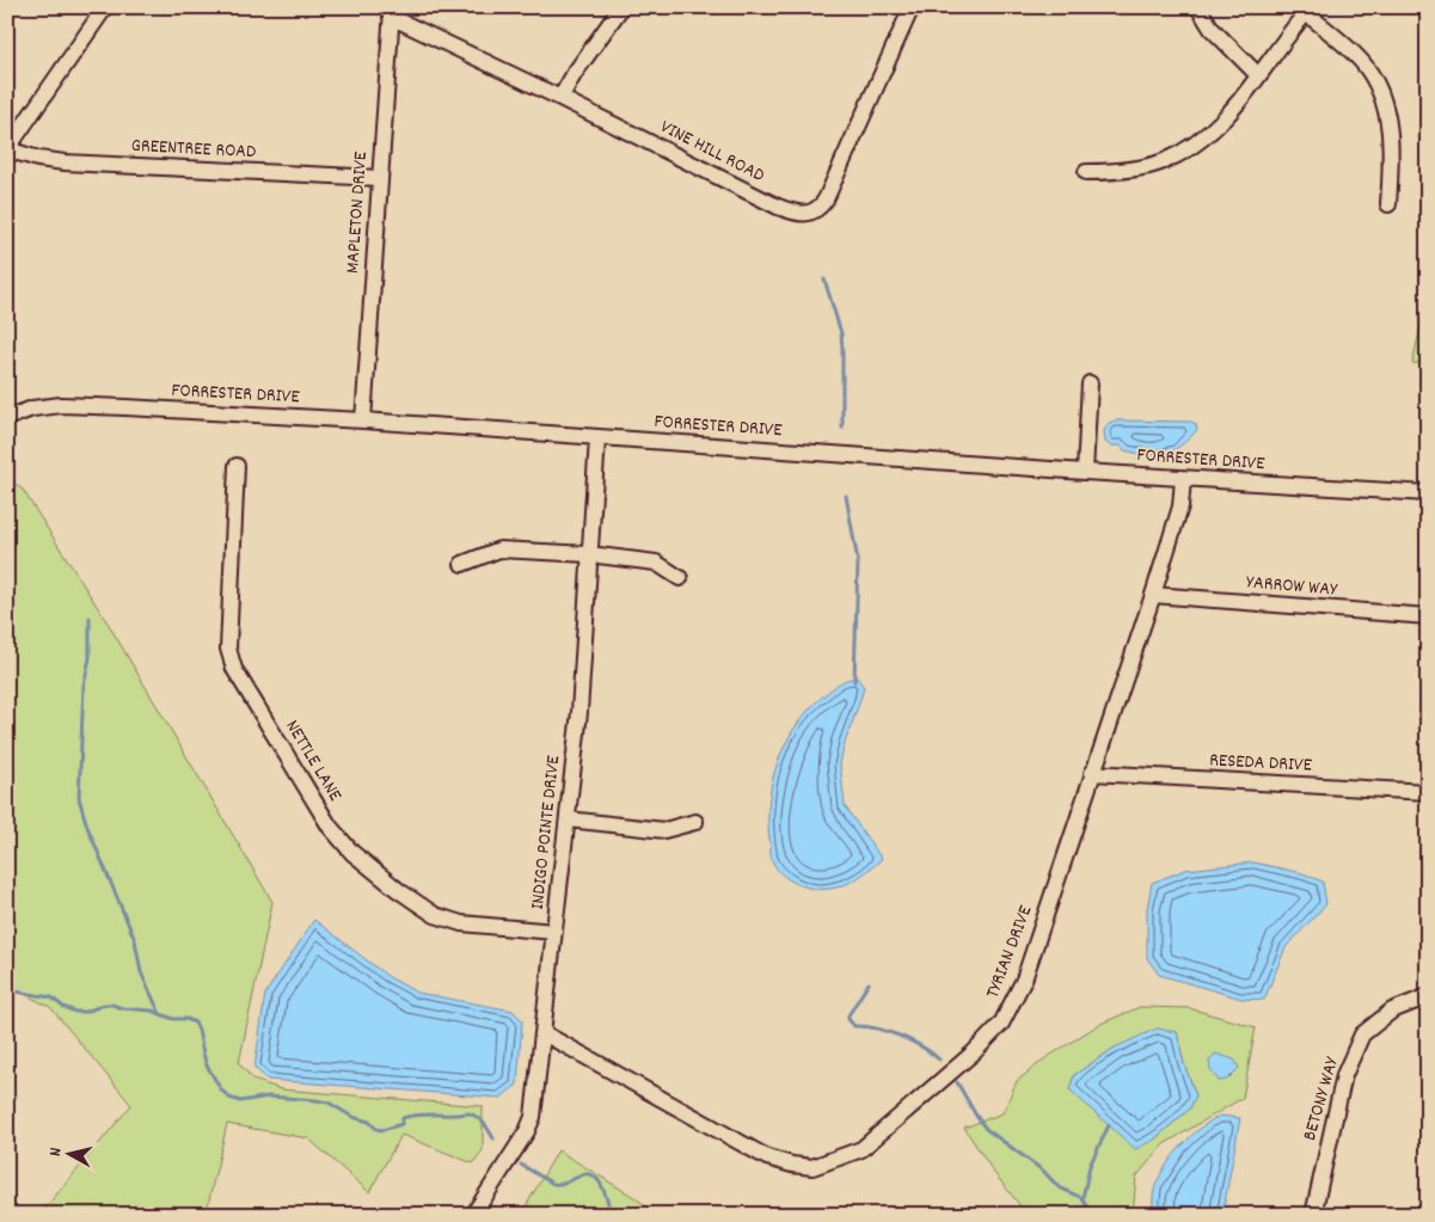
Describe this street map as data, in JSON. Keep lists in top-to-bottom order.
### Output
{
  "streets": {
    "street": [
      "GREENTREE ROAD",
      "VINE HILL ROAD",
      "MAPLETON DRIVE",
      "FORRESTER DRIVE",
      "YARROW WAY",
      "NETTLE LANE",
      "RESEDA DRIVE",
      "INDIGO POINTE DRIVE",
      "TYRIAN DRIVE",
      "BETONY WAY"
    ]
  },
  "crossings": [
    ["GREENTREE ROAD", "MAPLETON DRIVE"],
    ["VINE HILL ROAD", "MAPLETON DRIVE"],
    ["MAPLETON DRIVE", "FORRESTER DRIVE"],
    ["FORRESTER DRIVE", "INDIGO POINTE DRIVE"],
    ["FORRESTER DRIVE", "TYRIAN DRIVE"],
    ["YARROW WAY", "TYRIAN DRIVE"],
    ["NETTLE LANE", "INDIGO POINTE DRIVE"],
    ["RESEDA DRIVE", "TYRIAN DRIVE"],
    ["INDIGO POINTE DRIVE", "TYRIAN DRIVE"]
  ],
  "north": "left"
}
